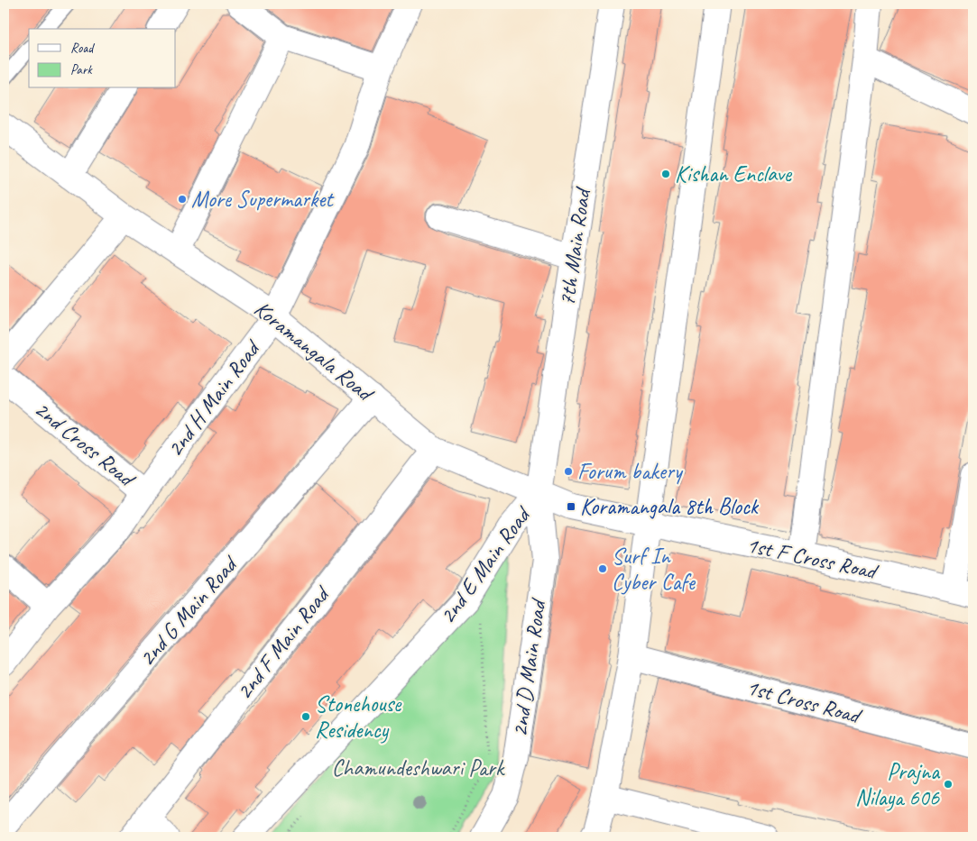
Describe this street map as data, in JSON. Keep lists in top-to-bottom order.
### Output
{
  "streets": {
    "street": [
      "7th Main Road",
      "Koramangala Road",
      "2nd H Main Road",
      "2nd Cross Road",
      "1st F Cross Road",
      "2nd E Main Road",
      "2nd G Main Road",
      "2nd F Main Road",
      "2nd D Main Road",
      "1st Cross Road"
    ]
  },
  "crossings": [
    ["7th Main Road", "Koramangala Road"],
    ["7th Main Road", "2nd E Main Road"],
    ["7th Main Road", "2nd D Main Road"],
    ["Koramangala Road", "2nd H Main Road"],
    ["Koramangala Road", "1st F Cross Road"],
    ["Koramangala Road", "2nd E Main Road"],
    ["Koramangala Road", "2nd G Main Road"],
    ["Koramangala Road", "2nd F Main Road"],
    ["Koramangala Road", "2nd D Main Road"],
    ["2nd H Main Road", "2nd Cross Road"],
    ["2nd E Main Road", "2nd D Main Road"]
  ],
  "parks": ["Chamundeshwari Park"],
  "places": {
    "other": [
      "Kishan Enclave",
      "More Supermarket",
      "Forum bakery",
      "Surf In Cyber Cafe",
      "Stonehouse Residency",
      "Prajna Nilaya 606"
    ],
    "transit": ["Koramangala 8th Block"]
  },
  "legend": ["Road", "Park"]
}
